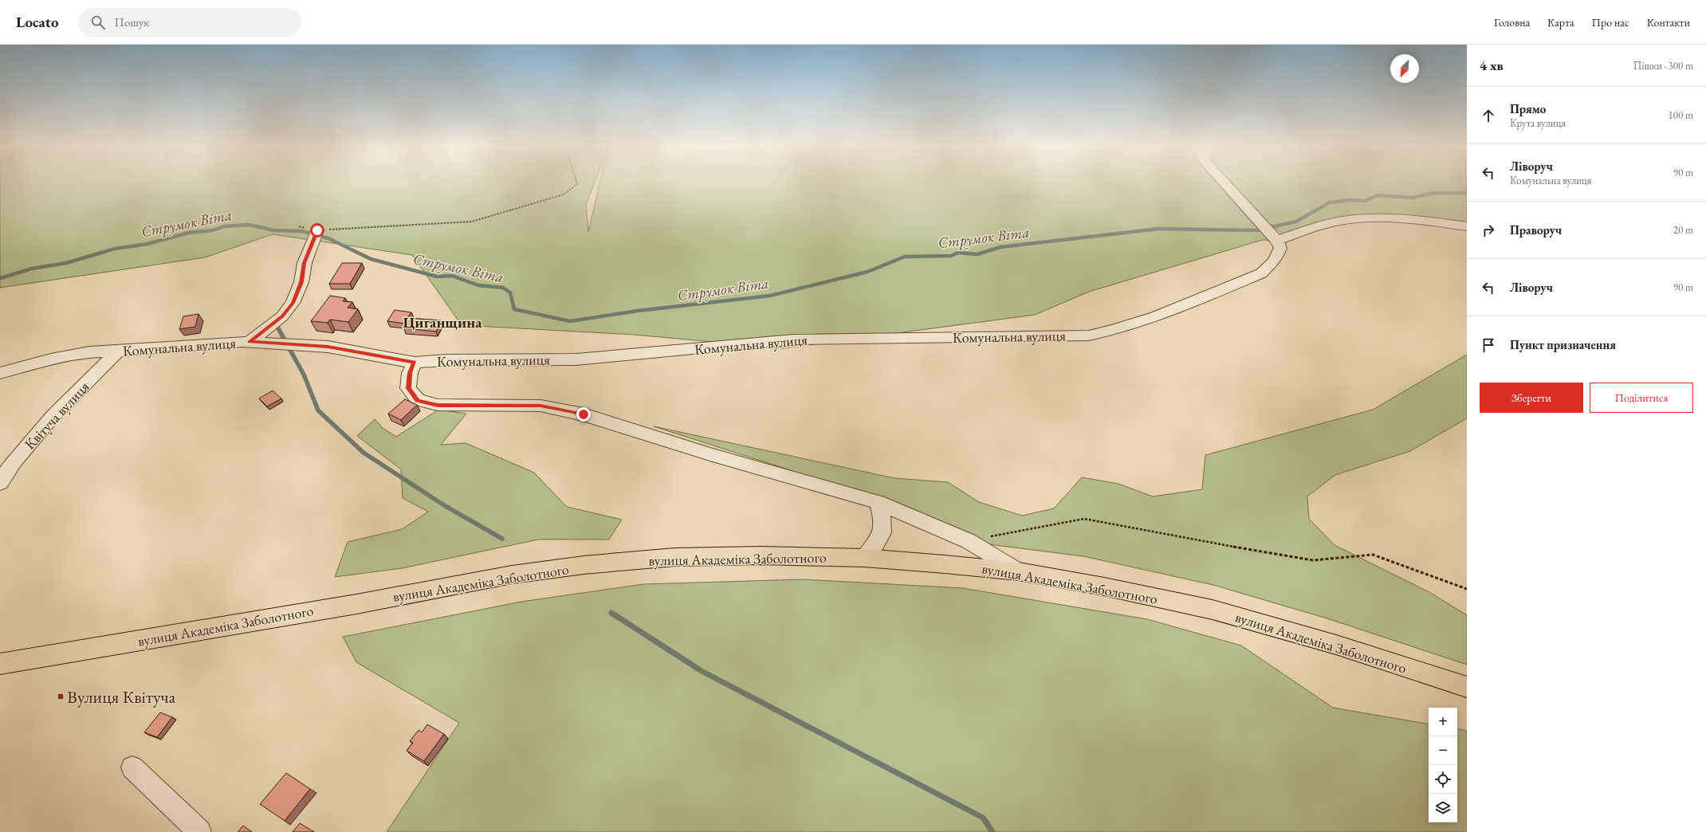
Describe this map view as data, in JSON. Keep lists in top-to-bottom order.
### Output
{
  "streets": {
    "highway": ["вулиця Академіка Заболотного"],
    "street": ["Комунальна вулиця", "Квітуча вулиця"]
  },
  "crossings": [
    ["Комунальна вулиця", "Квітуча вулиця"]
  ],
  "districts": ["Циганщина"],
  "water": ["Струмок Віта"],
  "places": {
    "transit": ["Вулиця Квітуча"]
  },
  "north": "bottom left",
  "page": {
    "header": "Locato",
    "search": "Пошук",
    "nav": [
      "Головна",
      "Карта",
      "Про нас",
      "Контакти"
    ],
    "heading": ["4 хв", "Пішки · 300 m"],
    "list": [
      ["Прямо", "Крута вулиця", "100 m"],
      ["Ліворуч", "Комунальна вулиця", "90 m"],
      ["Праворуч", "20 m"],
      ["Ліворуч", "90 m"],
      "Пункт призначення"
    ],
    "buttons": ["Зберегти", "Поділитися"],
    "map_buttons": ["+", "−"]
  }
}
